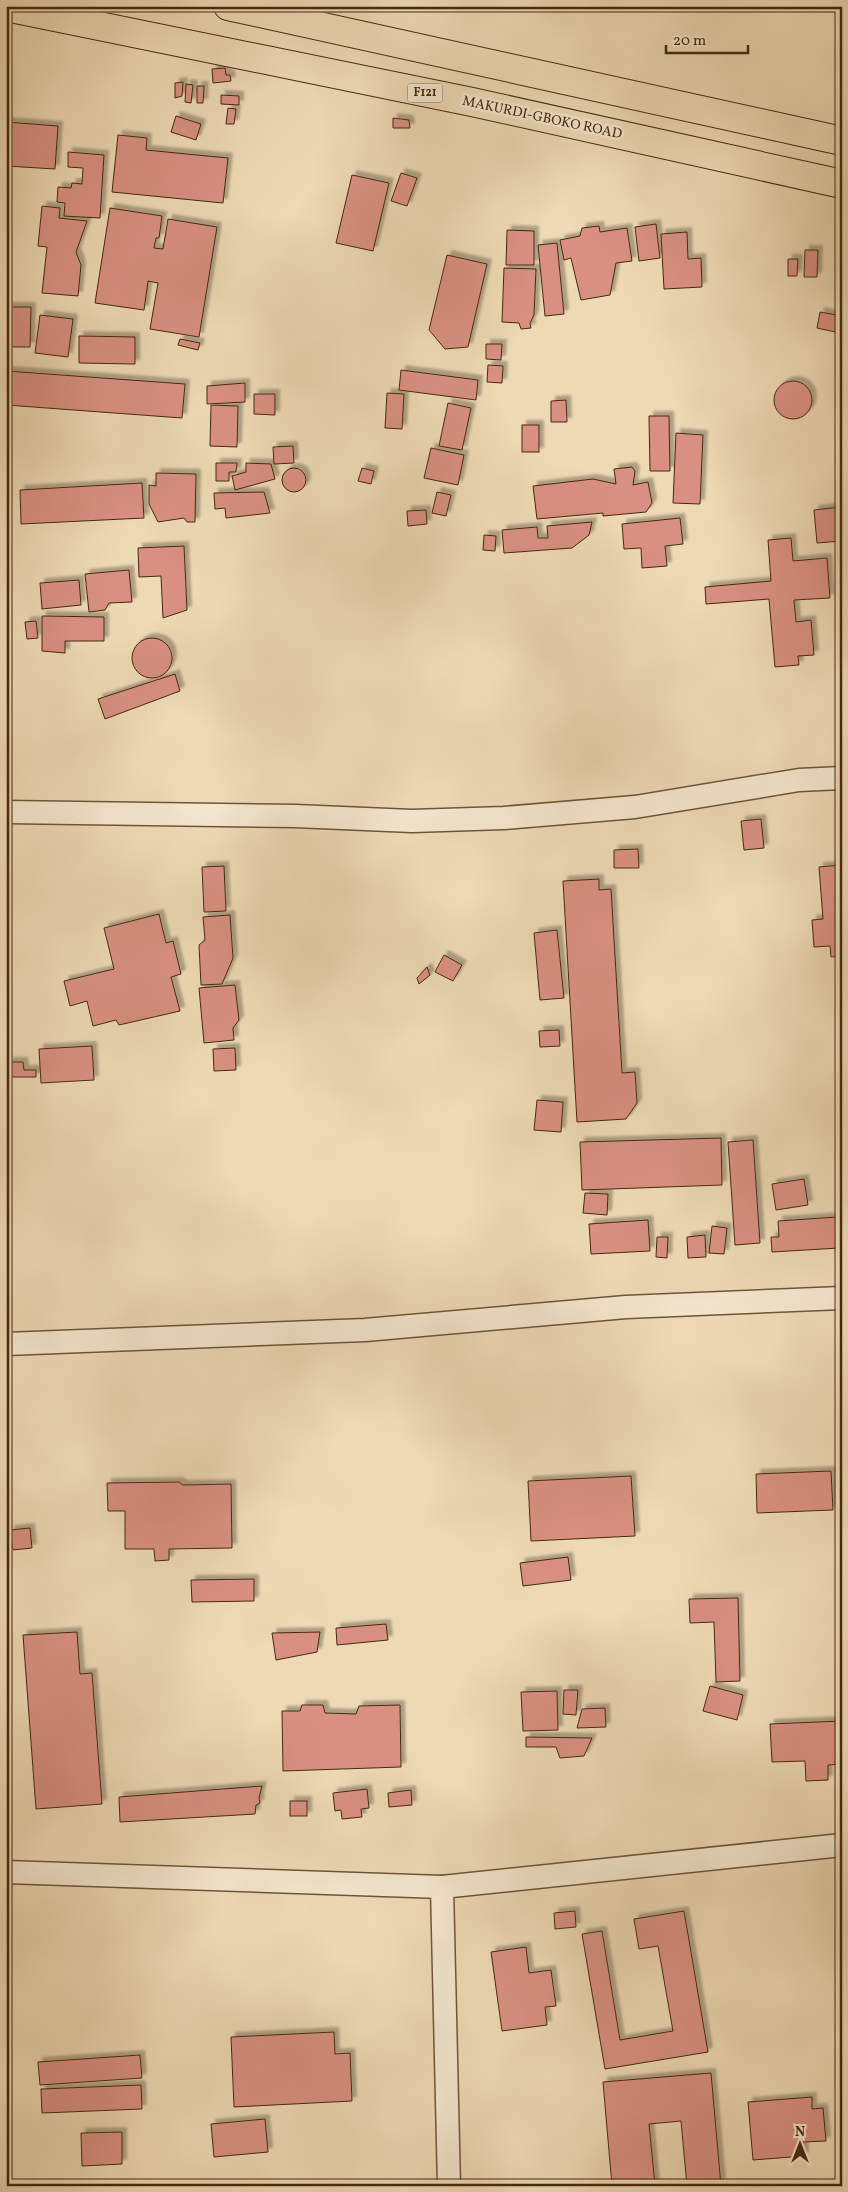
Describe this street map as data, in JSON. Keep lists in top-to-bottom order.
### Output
{
  "streets": {
    "main road": ["F121", "MAKURDI-GBOKO ROAD"]
  },
  "scale_bar": "20 m",
  "north": "top"
}
